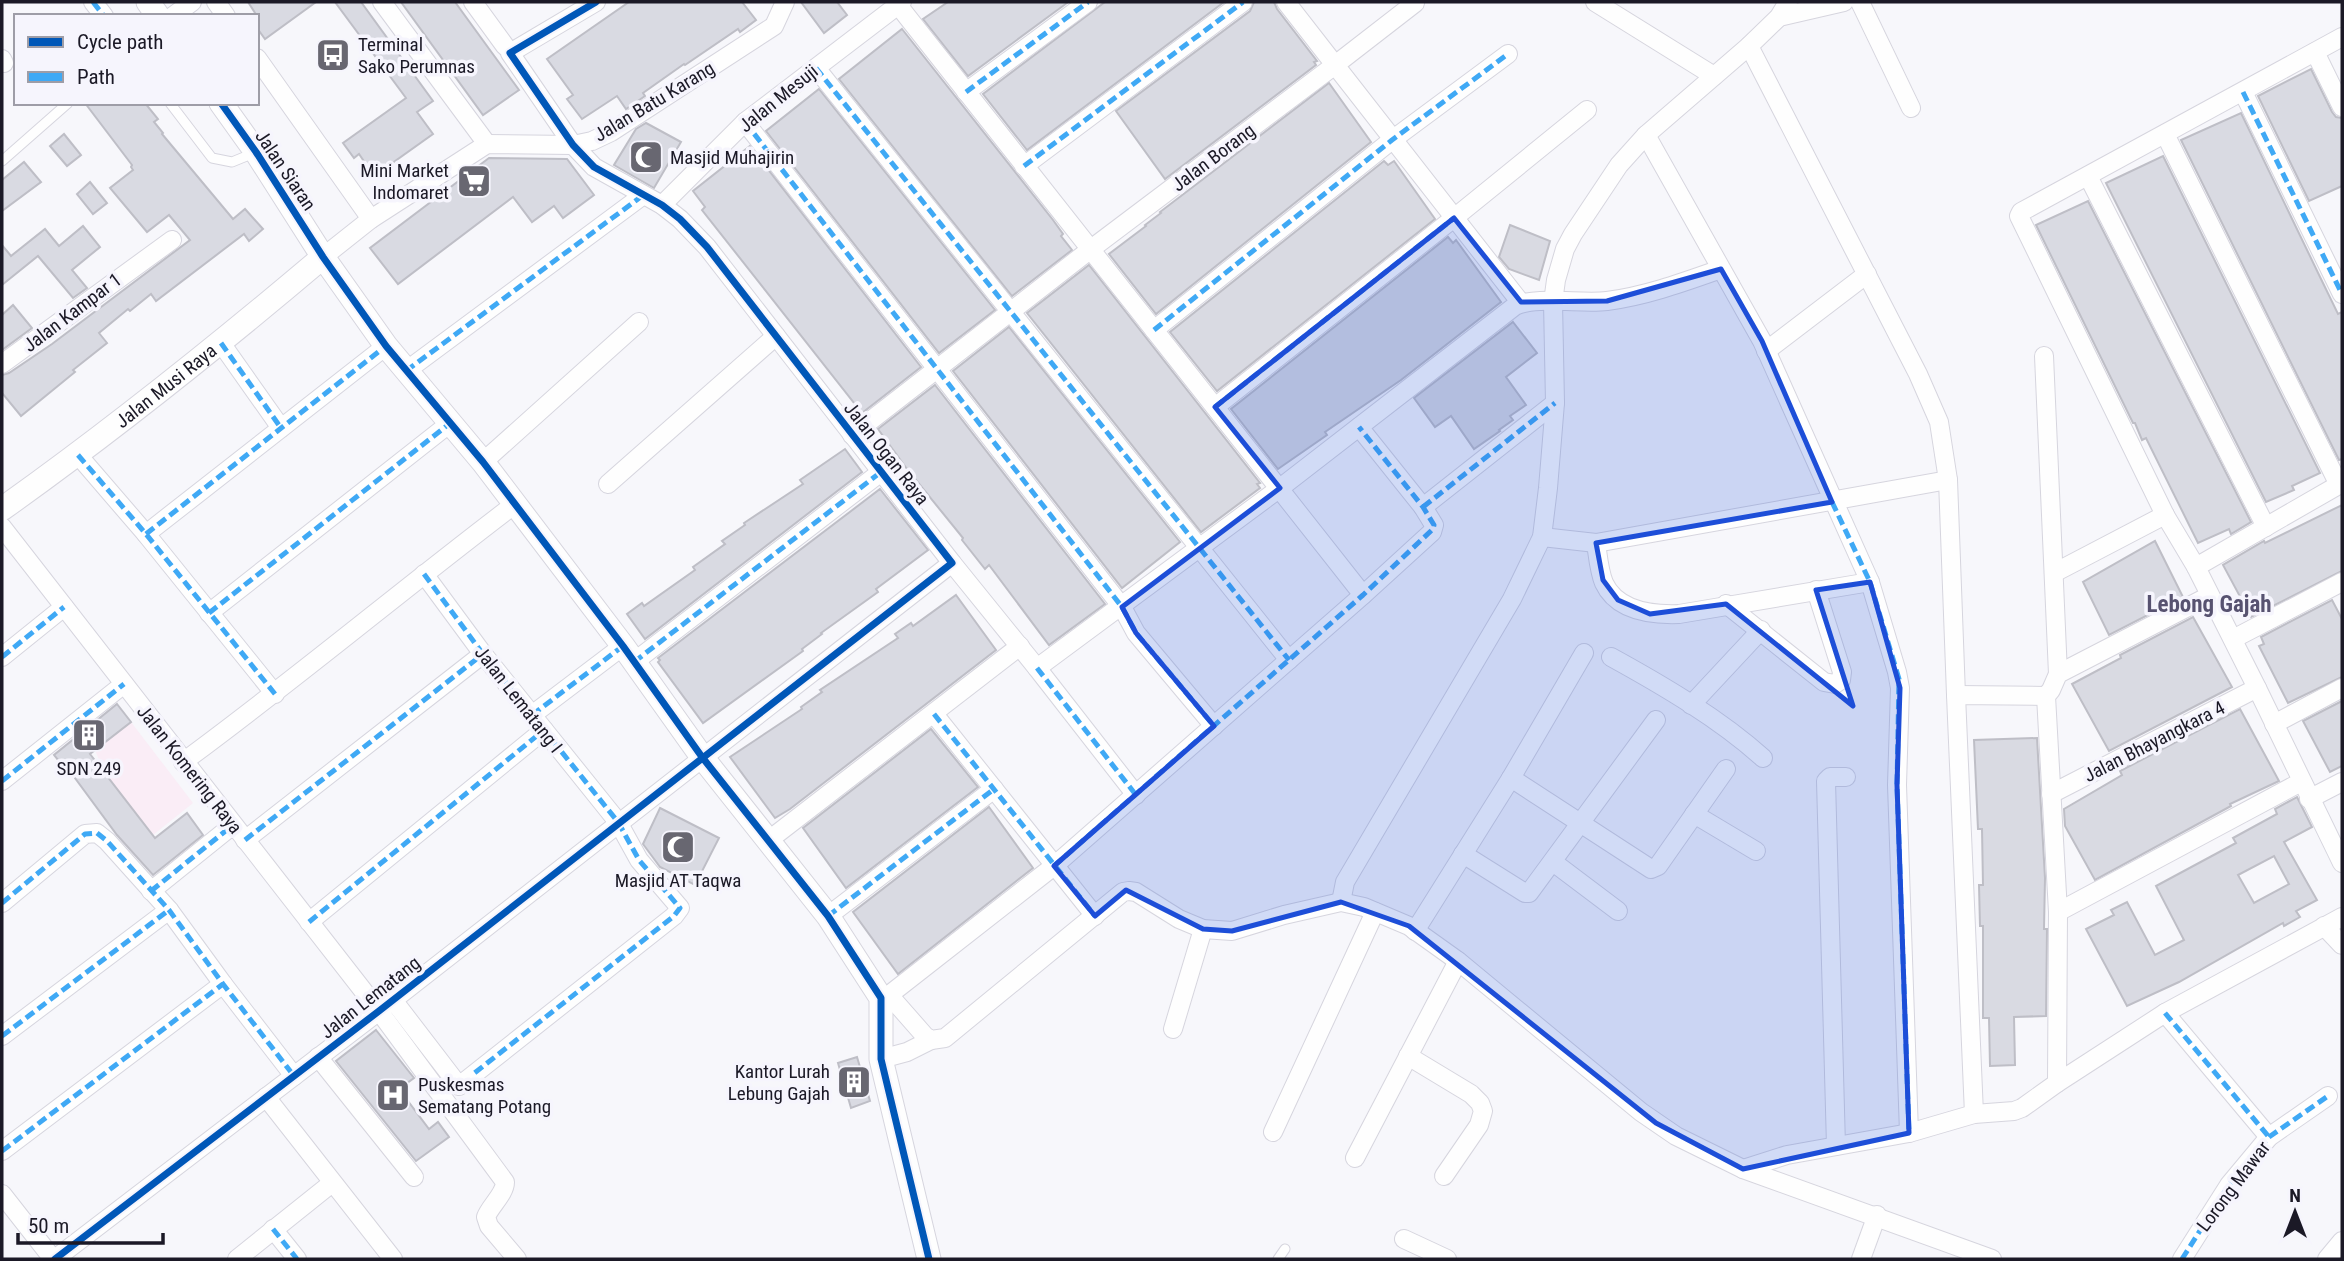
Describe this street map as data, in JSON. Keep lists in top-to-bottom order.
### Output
{
  "streets": {
    "street": [
      "Jalan Mesuji",
      "Jalan Batu Karang",
      "Jalan Borang",
      "Jalan Siaran",
      "Jalan Kampar 1",
      "Jalan Musi Raya",
      "Jalan Ogan Raya",
      "Jalan Lematang I",
      "Jalan Bhayangkara 4",
      "Jalan Komering Raya",
      "Jalan Lematang",
      "Lorong Mawar"
    ]
  },
  "crossings": [
    ["Jalan Mesuji", "Jalan Ogan Raya"],
    ["Jalan Batu Karang", "Jalan Ogan Raya"],
    ["Jalan Borang", "Jalan Ogan Raya"],
    ["Jalan Siaran", "Jalan Musi Raya"],
    ["Jalan Siaran", "Jalan Lematang"],
    ["Jalan Lematang I", "Jalan Lematang"],
    ["Jalan Komering Raya", "Jalan Lematang"]
  ],
  "districts": ["Lebong Gajah"],
  "places": {
    "bus stop": ["Terminal Sako Perumnas"],
    "mosque": ["Masjid Muhajirin", "Masjid AT Taqwa"],
    "supermarket": ["Mini Market Indomaret"],
    "building": ["SDN 249", "Kantor Lurah Lebung Gajah"],
    "hospital": ["Puskesmas Sematang Potang"]
  },
  "legend": ["Cycle path", "Path"],
  "scale_bar": "50 m",
  "north": "top"
}
